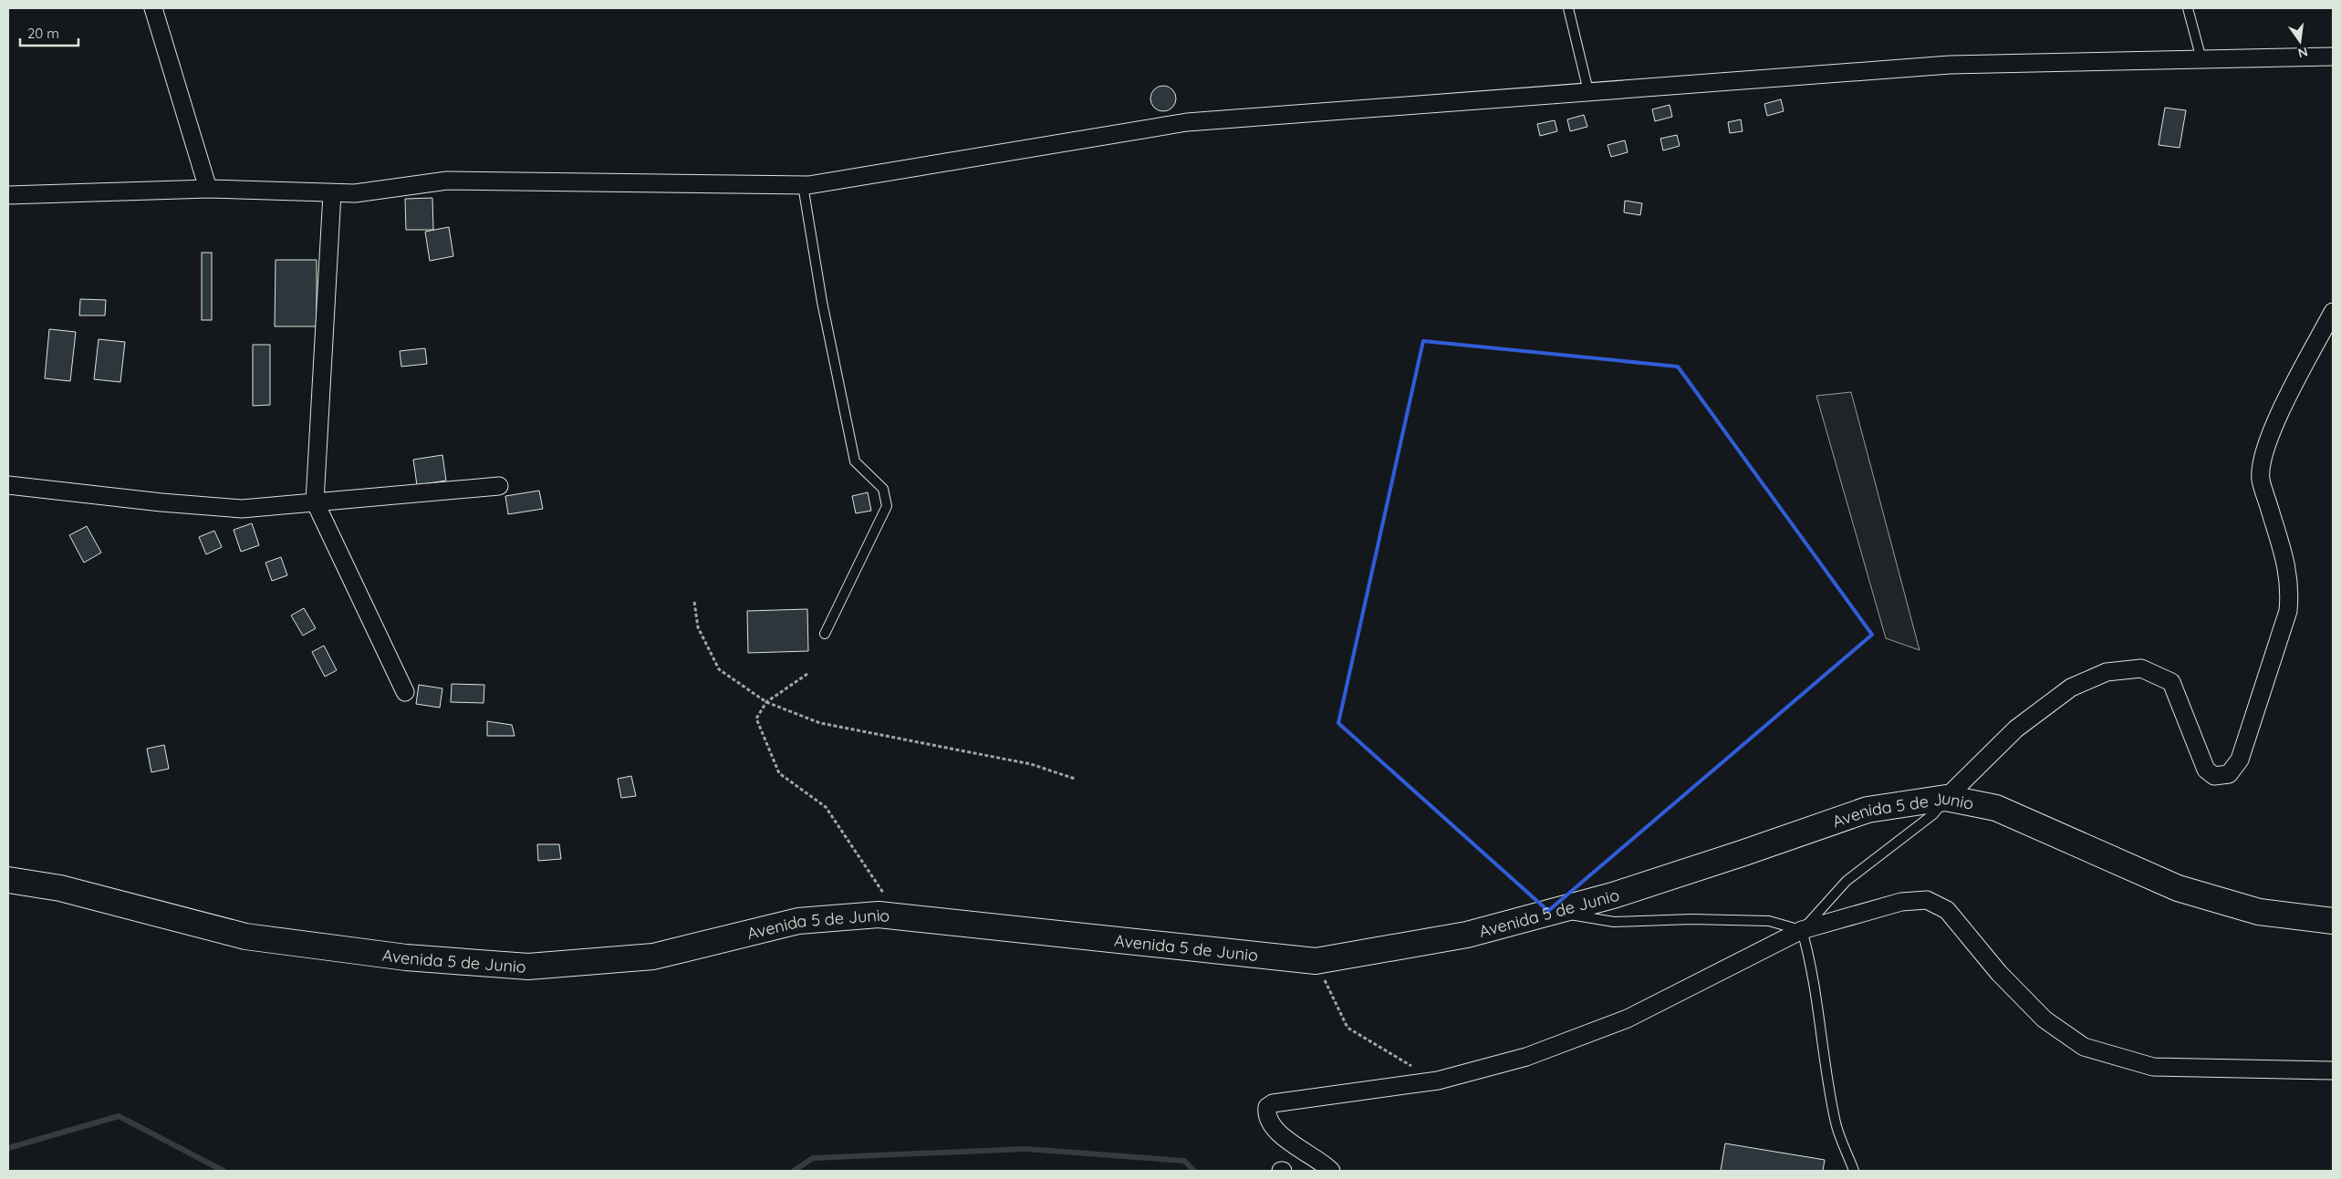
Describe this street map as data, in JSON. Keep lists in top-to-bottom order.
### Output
{
  "streets": {
    "main road": ["Avenida 5 de Junio"]
  },
  "scale_bar": "20 m",
  "north": "bottom"
}
